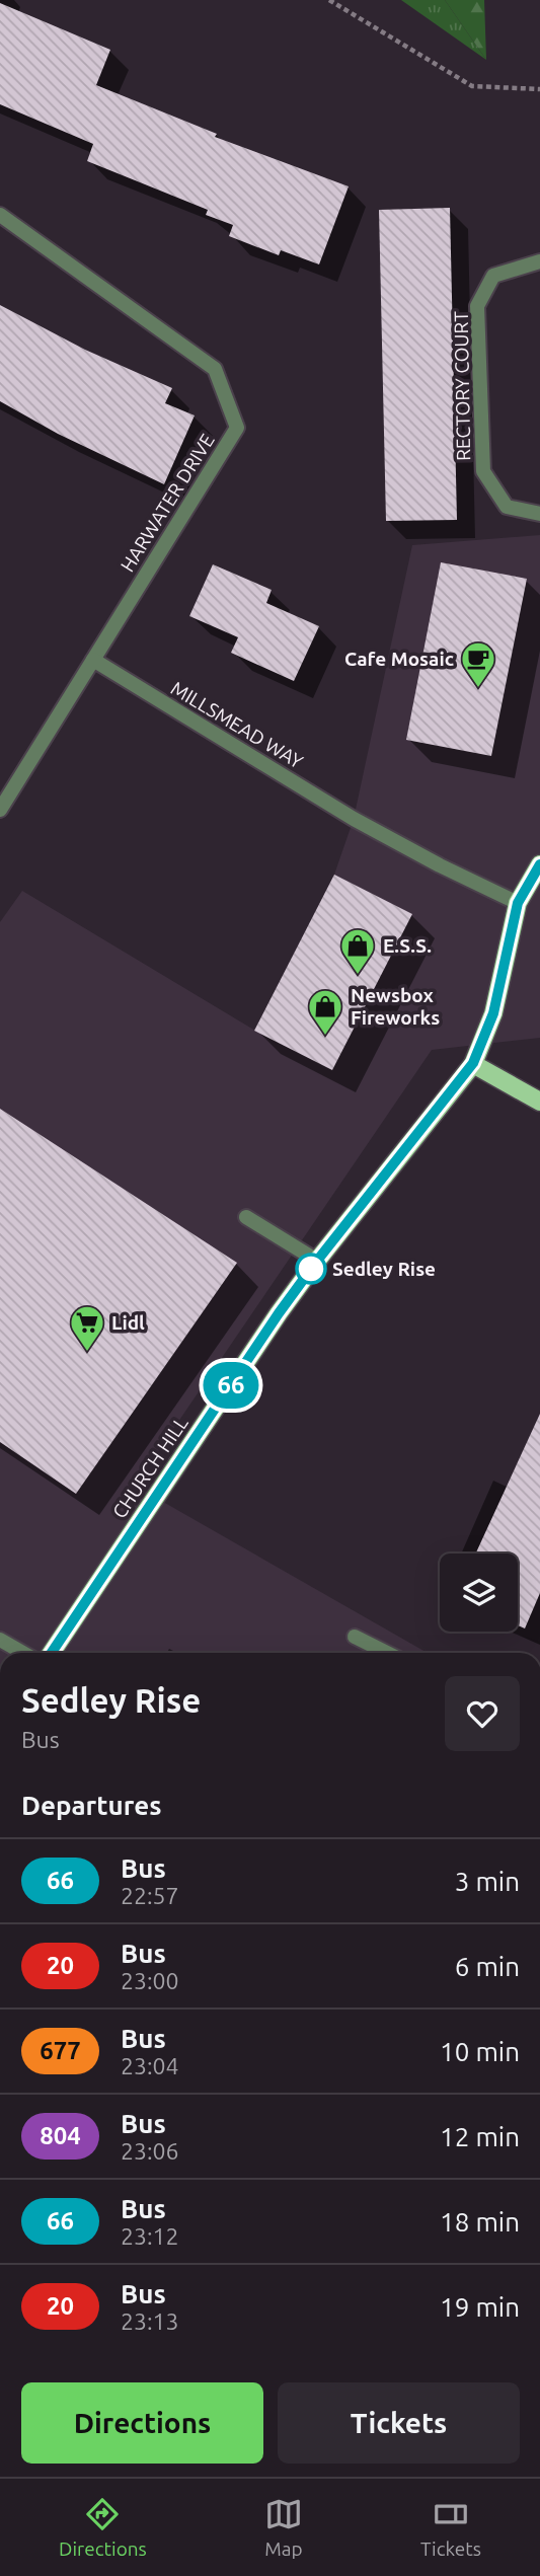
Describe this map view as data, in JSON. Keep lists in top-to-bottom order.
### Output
{
  "streets": {
    "main road": ["CHURCH HILL"],
    "street": ["RECTORY COURT", "HARWATER DRIVE", "MILLSMEAD WAY"]
  },
  "crossings": [
    ["HARWATER DRIVE", "MILLSMEAD WAY"],
    ["MILLSMEAD WAY", "CHURCH HILL"]
  ],
  "places": {
    "cafe": ["Cafe Mosaic"],
    "shop": ["E.S.S.", "Newsbox Fireworks"],
    "other": ["Sedley Rise"],
    "supermarket": ["Lidl"]
  },
  "lines": ["bus line 66"],
  "page": {
    "on_map": "66",
    "heading": [
      ["Sedley Rise", "Bus"],
      "Departures"
    ],
    "list": [
      {
        "mark": "66",
        "name": "Bus",
        "note": "22:57",
        "value": "3 min"
      },
      {
        "mark": "20",
        "name": "Bus",
        "note": "23:00",
        "value": "6 min"
      },
      {
        "mark": "677",
        "name": "Bus",
        "note": "23:04",
        "value": "10 min"
      },
      {
        "mark": "804",
        "name": "Bus",
        "note": "23:06",
        "value": "12 min"
      },
      {
        "mark": "66",
        "name": "Bus",
        "note": "23:12",
        "value": "18 min"
      },
      {
        "mark": "20",
        "name": "Bus",
        "note": "23:13",
        "value": "19 min"
      }
    ],
    "buttons": ["Directions", "Tickets"],
    "tabs": ["Directions", "Map", "Tickets"]
  }
}
